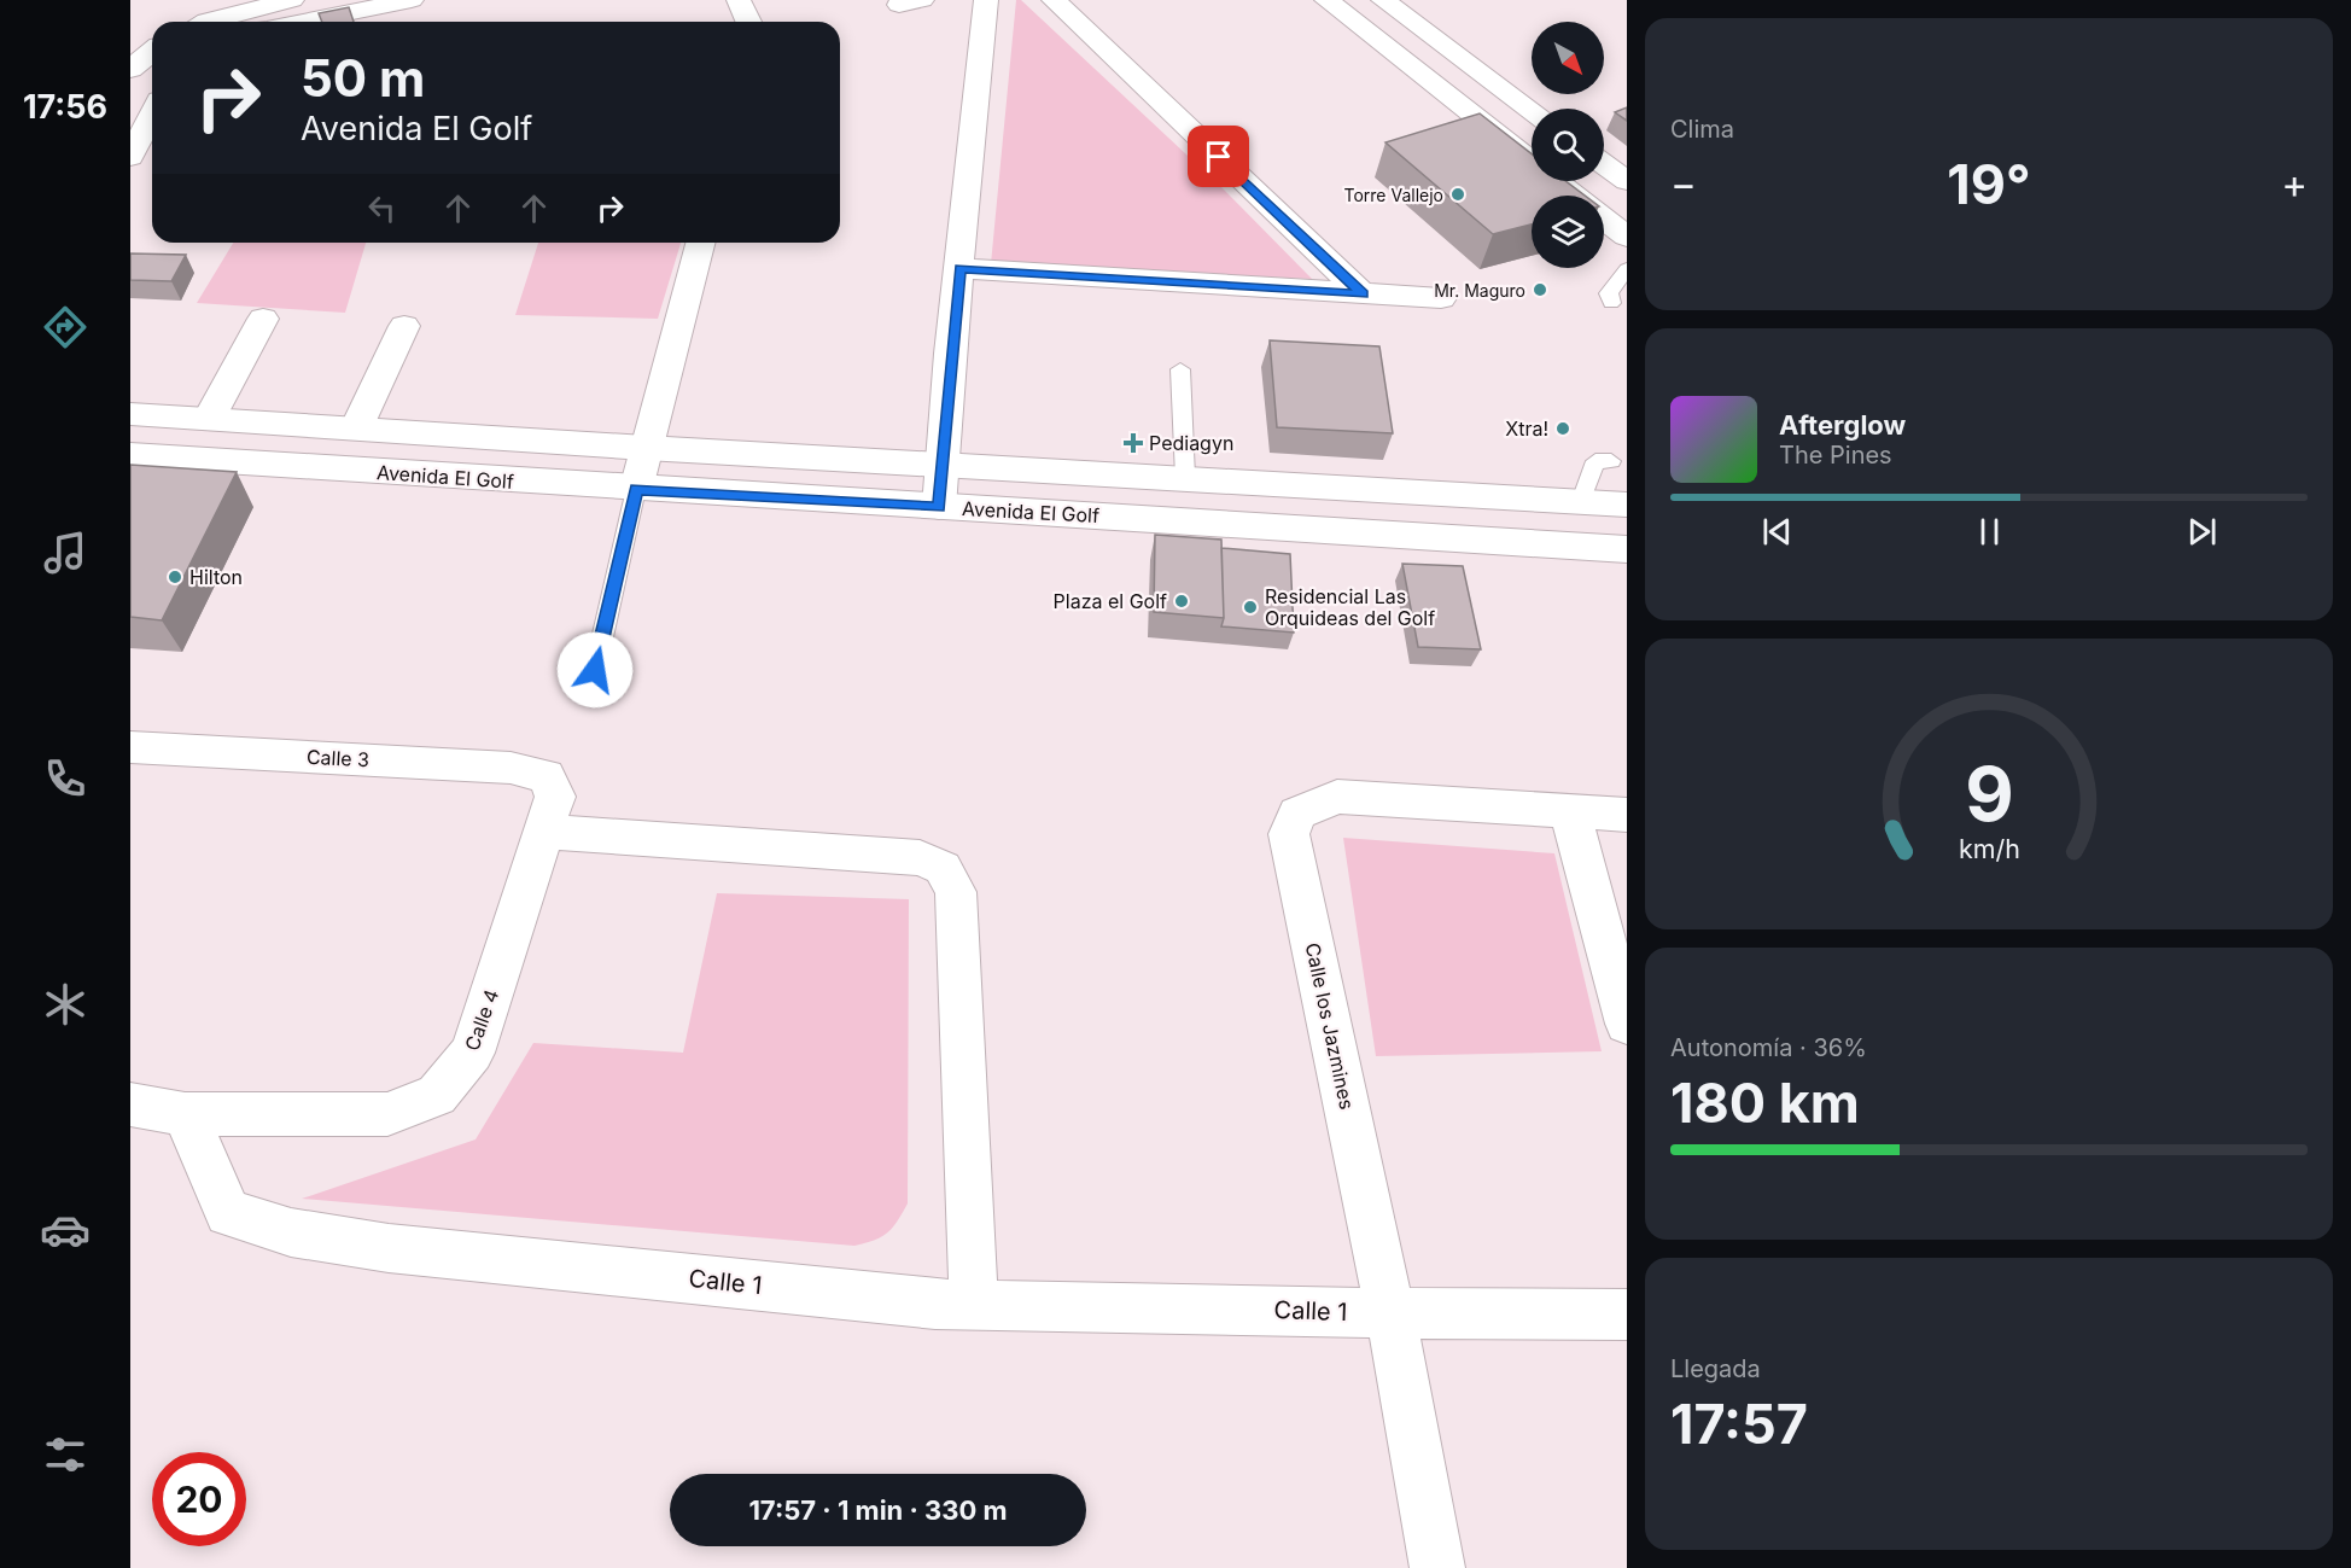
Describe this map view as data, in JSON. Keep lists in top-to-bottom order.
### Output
{
  "streets": {
    "street": [
      "Avenida El Golf",
      "Calle 3",
      "Calle 4",
      "Calle los Jazmines",
      "Calle 1"
    ]
  },
  "crossings": [
    ["Calle 3", "Calle 4"],
    ["Calle 4", "Calle 1"],
    ["Calle los Jazmines", "Calle 1"]
  ],
  "places": {
    "other": [
      "Torre Vallejo",
      "Mr. Maguro",
      "Xtra!",
      "Hilton",
      "Plaza el Golf",
      "Residencial Las Orquideas del Golf"
    ],
    "health": ["Pediagyn"]
  },
  "north": "bottom right",
  "page": {
    "tabs": "17:56",
    "tile": [
      "Clima",
      ["Autonomía · 36%", "180 km"],
      ["Llegada", "17:57"]
    ],
    "turn": ["50 m", "Avenida El Golf"],
    "heat": ["−", "19°", "+"],
    "song": ["Afterglow", "The Pines"],
    "limit": "20",
    "trip": "17:57 · 1 min · 330 m",
    "gauge": ["9", "km/h"]
  }
}
